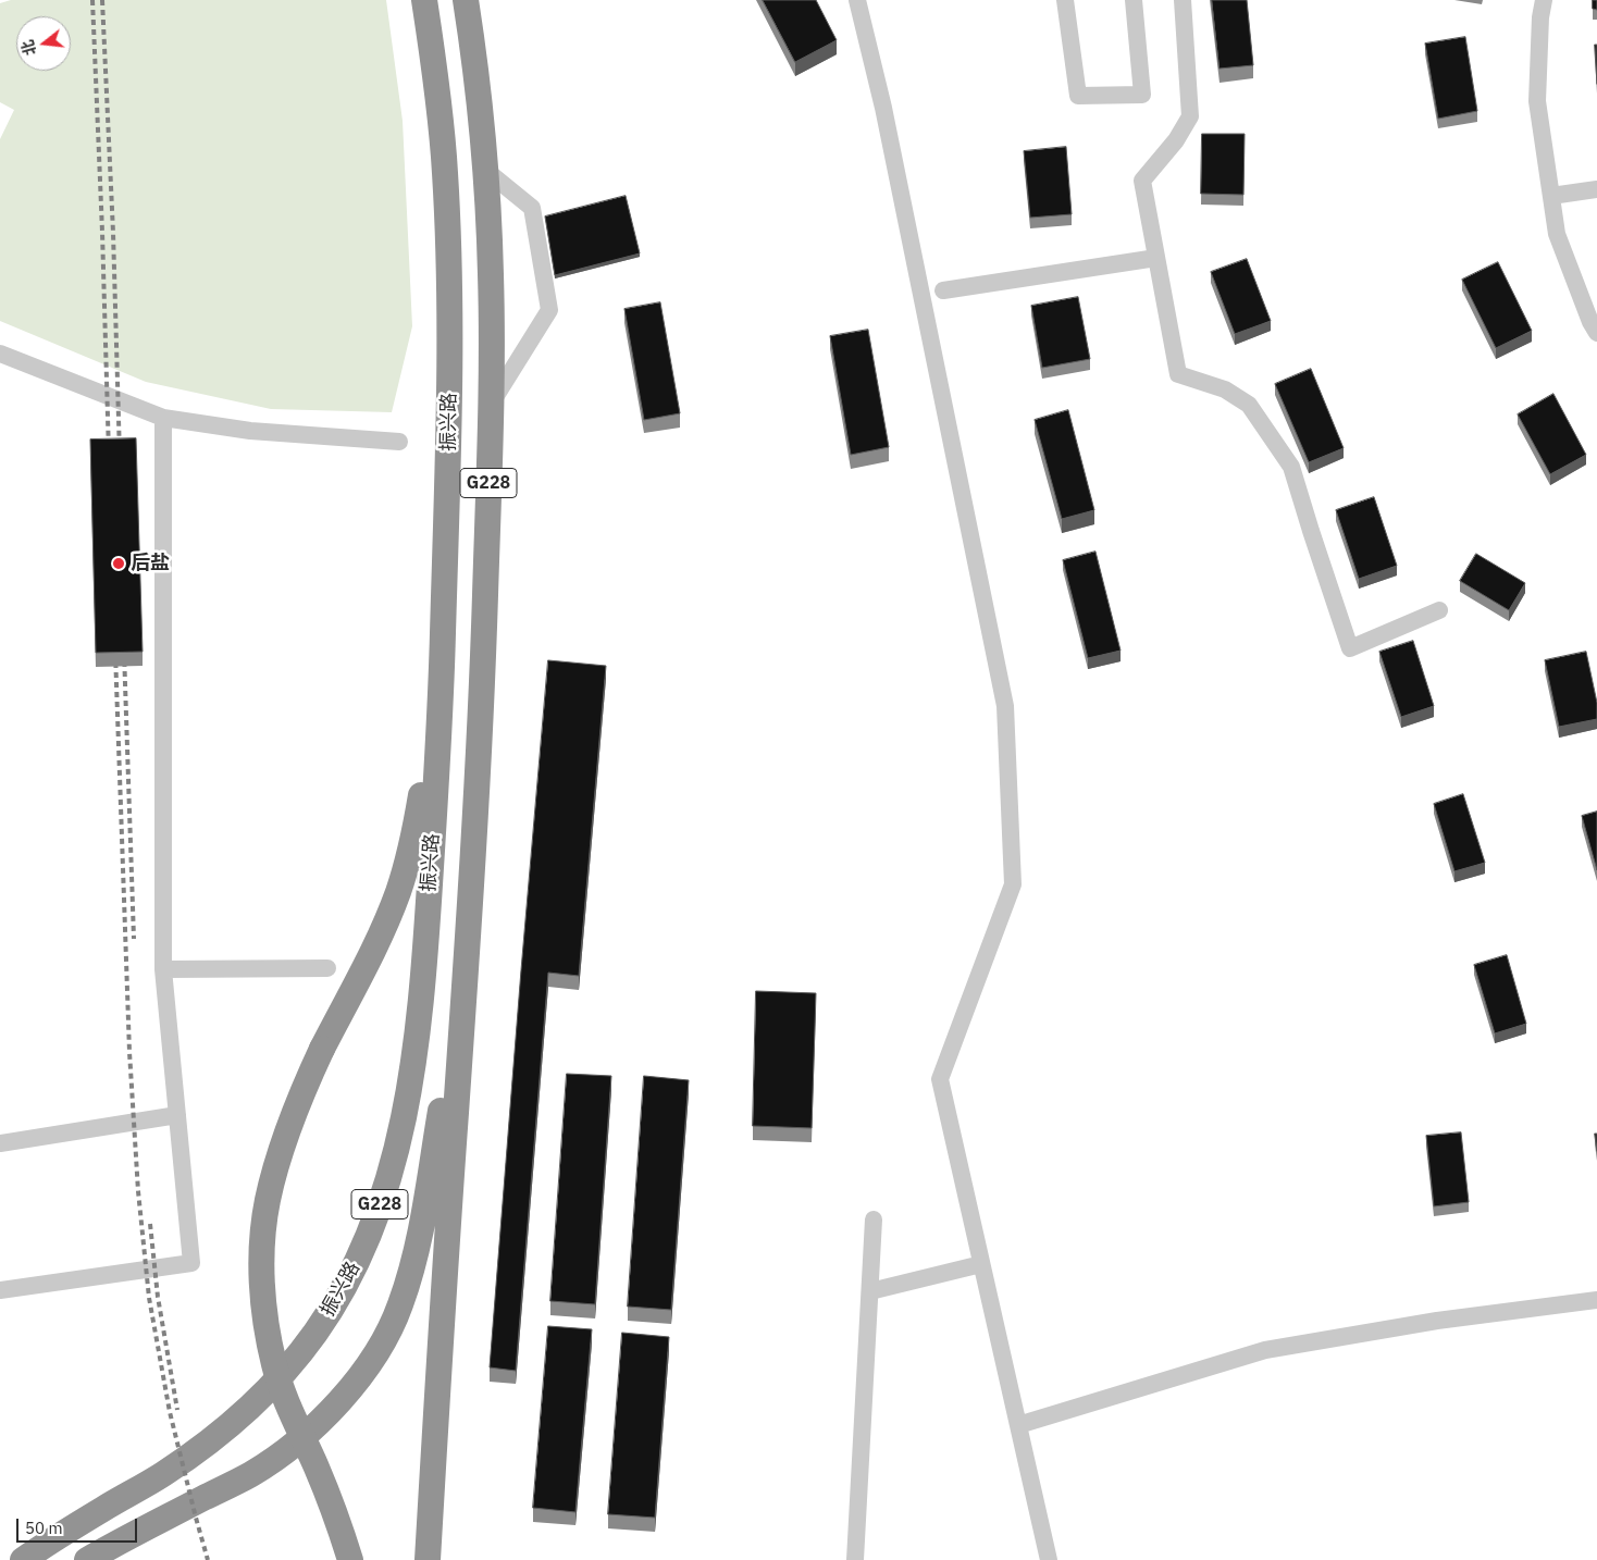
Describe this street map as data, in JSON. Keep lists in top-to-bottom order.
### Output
{
  "streets": {
    "highway": ["振兴路", "G228"]
  },
  "places": ["后盐"],
  "scale_bar": "50 m",
  "north": "left"
}
